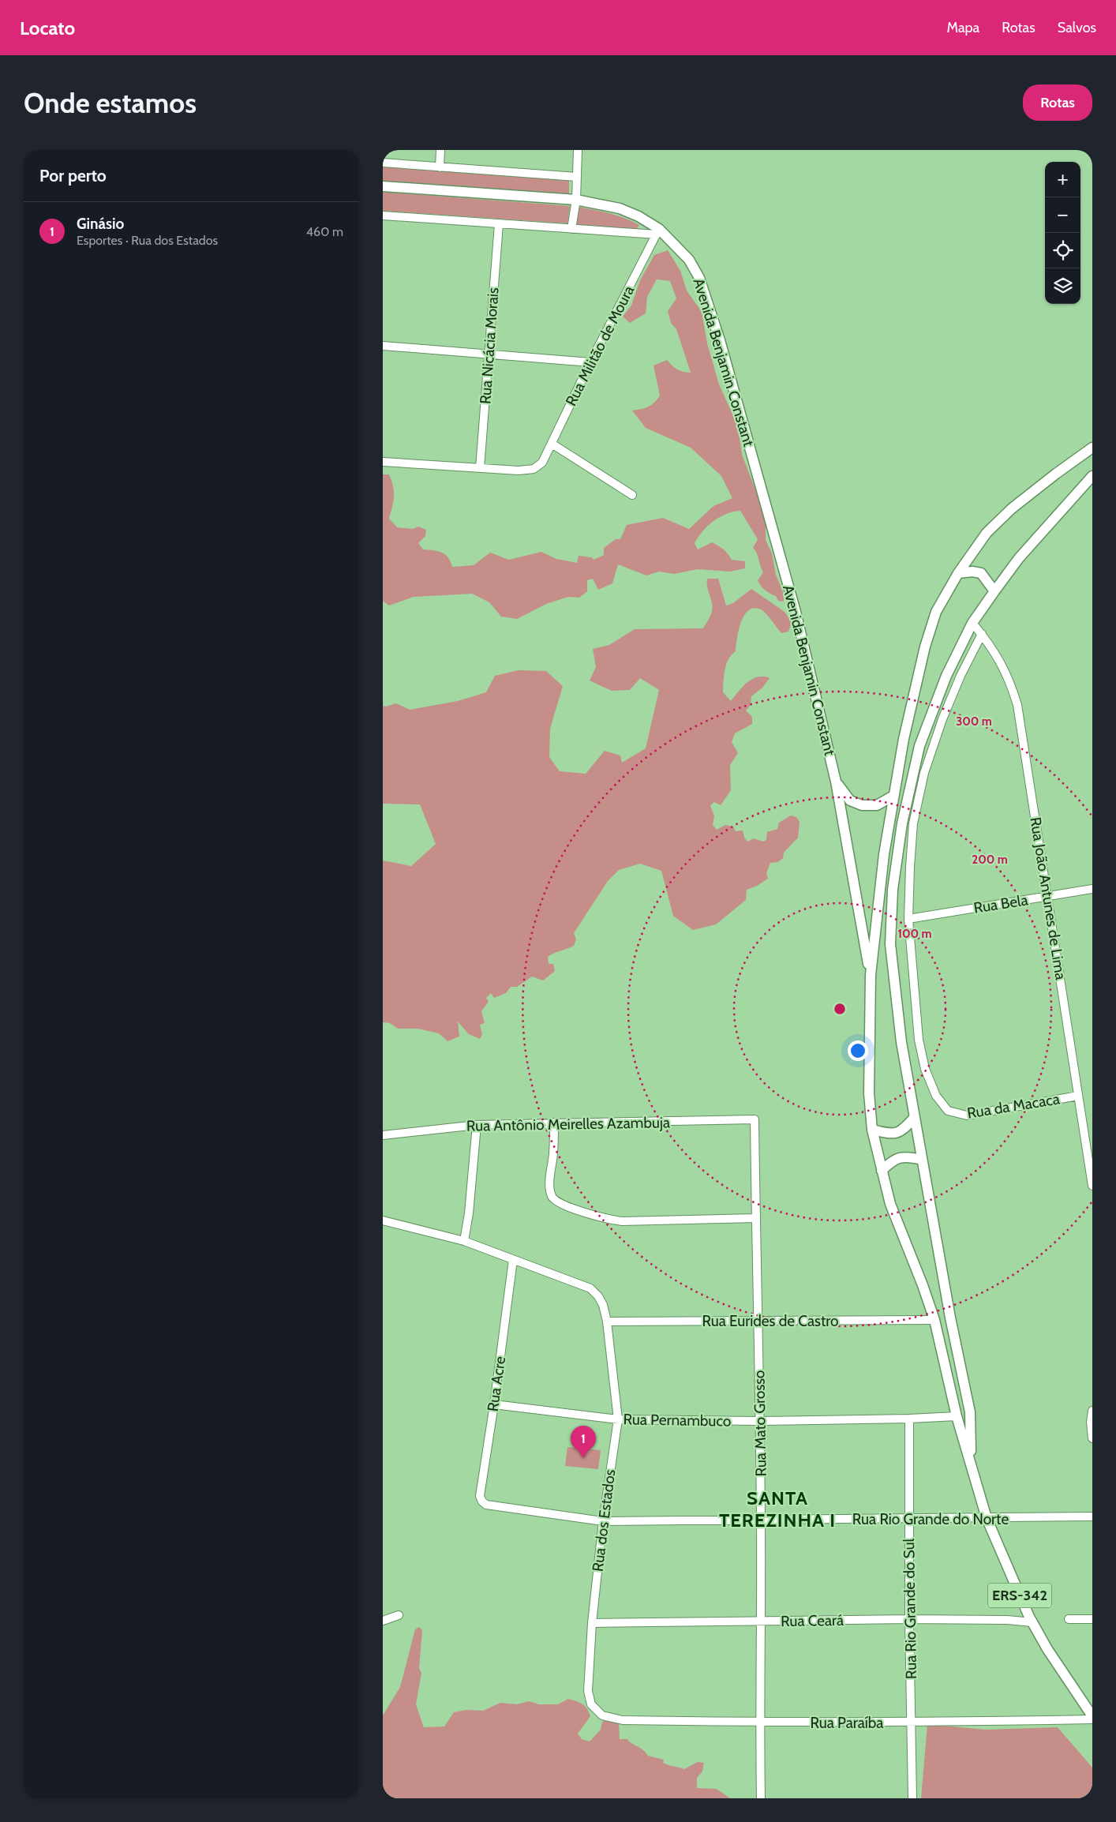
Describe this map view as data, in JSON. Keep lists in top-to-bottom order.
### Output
{
  "streets": {
    "main road": ["Avenida Benjamin Constant", "ERS-342"],
    "street": [
      "Rua Nicácia Morais",
      "Rua Militão de Moura",
      "Rua João Antunes de Lima",
      "Rua Bela",
      "Rua da Macaca",
      "Rua Antônio Meirelles Azambuja",
      "Rua Eurides de Castro",
      "Rua Acre",
      "Rua Pernambuco",
      "Rua Mato Grosso",
      "Rua Rio Grande do Norte",
      "Rua dos Estados",
      "Rua Rio Grande do Sul",
      "Rua Ceará",
      "Rua Paraíba"
    ]
  },
  "crossings": [
    ["Rua Nicácia Morais", "Rua Militão de Moura"],
    ["Rua Militão de Moura", "Avenida Benjamin Constant"],
    ["Avenida Benjamin Constant", "ERS-342"],
    ["Rua João Antunes de Lima", "Rua Bela"],
    ["Rua João Antunes de Lima", "Rua da Macaca"],
    ["Rua João Antunes de Lima", "ERS-342"],
    ["Rua Bela", "Rua da Macaca"],
    ["Rua Antônio Meirelles Azambuja", "Rua Mato Grosso"],
    ["Rua Eurides de Castro", "Rua Mato Grosso"],
    ["Rua Eurides de Castro", "Rua dos Estados"],
    ["Rua Eurides de Castro", "ERS-342"],
    ["Rua Acre", "Rua Pernambuco"],
    ["Rua Acre", "Rua Rio Grande do Norte"],
    ["Rua Acre", "Rua dos Estados"],
    ["Rua Pernambuco", "Rua Mato Grosso"],
    ["Rua Pernambuco", "Rua dos Estados"],
    ["Rua Pernambuco", "ERS-342"],
    ["Rua Pernambuco", "Rua Rio Grande do Sul"],
    ["Rua Mato Grosso", "Rua Rio Grande do Norte"],
    ["Rua Mato Grosso", "Rua Ceará"],
    ["Rua Mato Grosso", "Rua Paraíba"],
    ["Rua Rio Grande do Norte", "Rua dos Estados"],
    ["Rua Rio Grande do Norte", "ERS-342"],
    ["Rua Rio Grande do Norte", "Rua Rio Grande do Sul"],
    ["Rua dos Estados", "Rua Ceará"],
    ["Rua dos Estados", "Rua Paraíba"],
    ["ERS-342", "Rua Ceará"],
    ["Rua Rio Grande do Sul", "Rua Ceará"],
    ["Rua Rio Grande do Sul", "Rua Paraíba"]
  ],
  "districts": ["SANTA TEREZINHA I"],
  "page": {
    "header": "Locato",
    "nav": ["Mapa", "Rotas", "Salvos"],
    "buttons": "Rotas",
    "title": "Onde estamos",
    "heading": "Por perto",
    "map_buttons": ["+", "−"],
    "list": [
      {
        "mark": "1",
        "name": "Ginásio",
        "note": "Esportes · Rua dos Estados",
        "value": "460 m"
      }
    ],
    "pins": "1"
  },
  "rings": ["300 m", "200 m", "100 m"]
}
